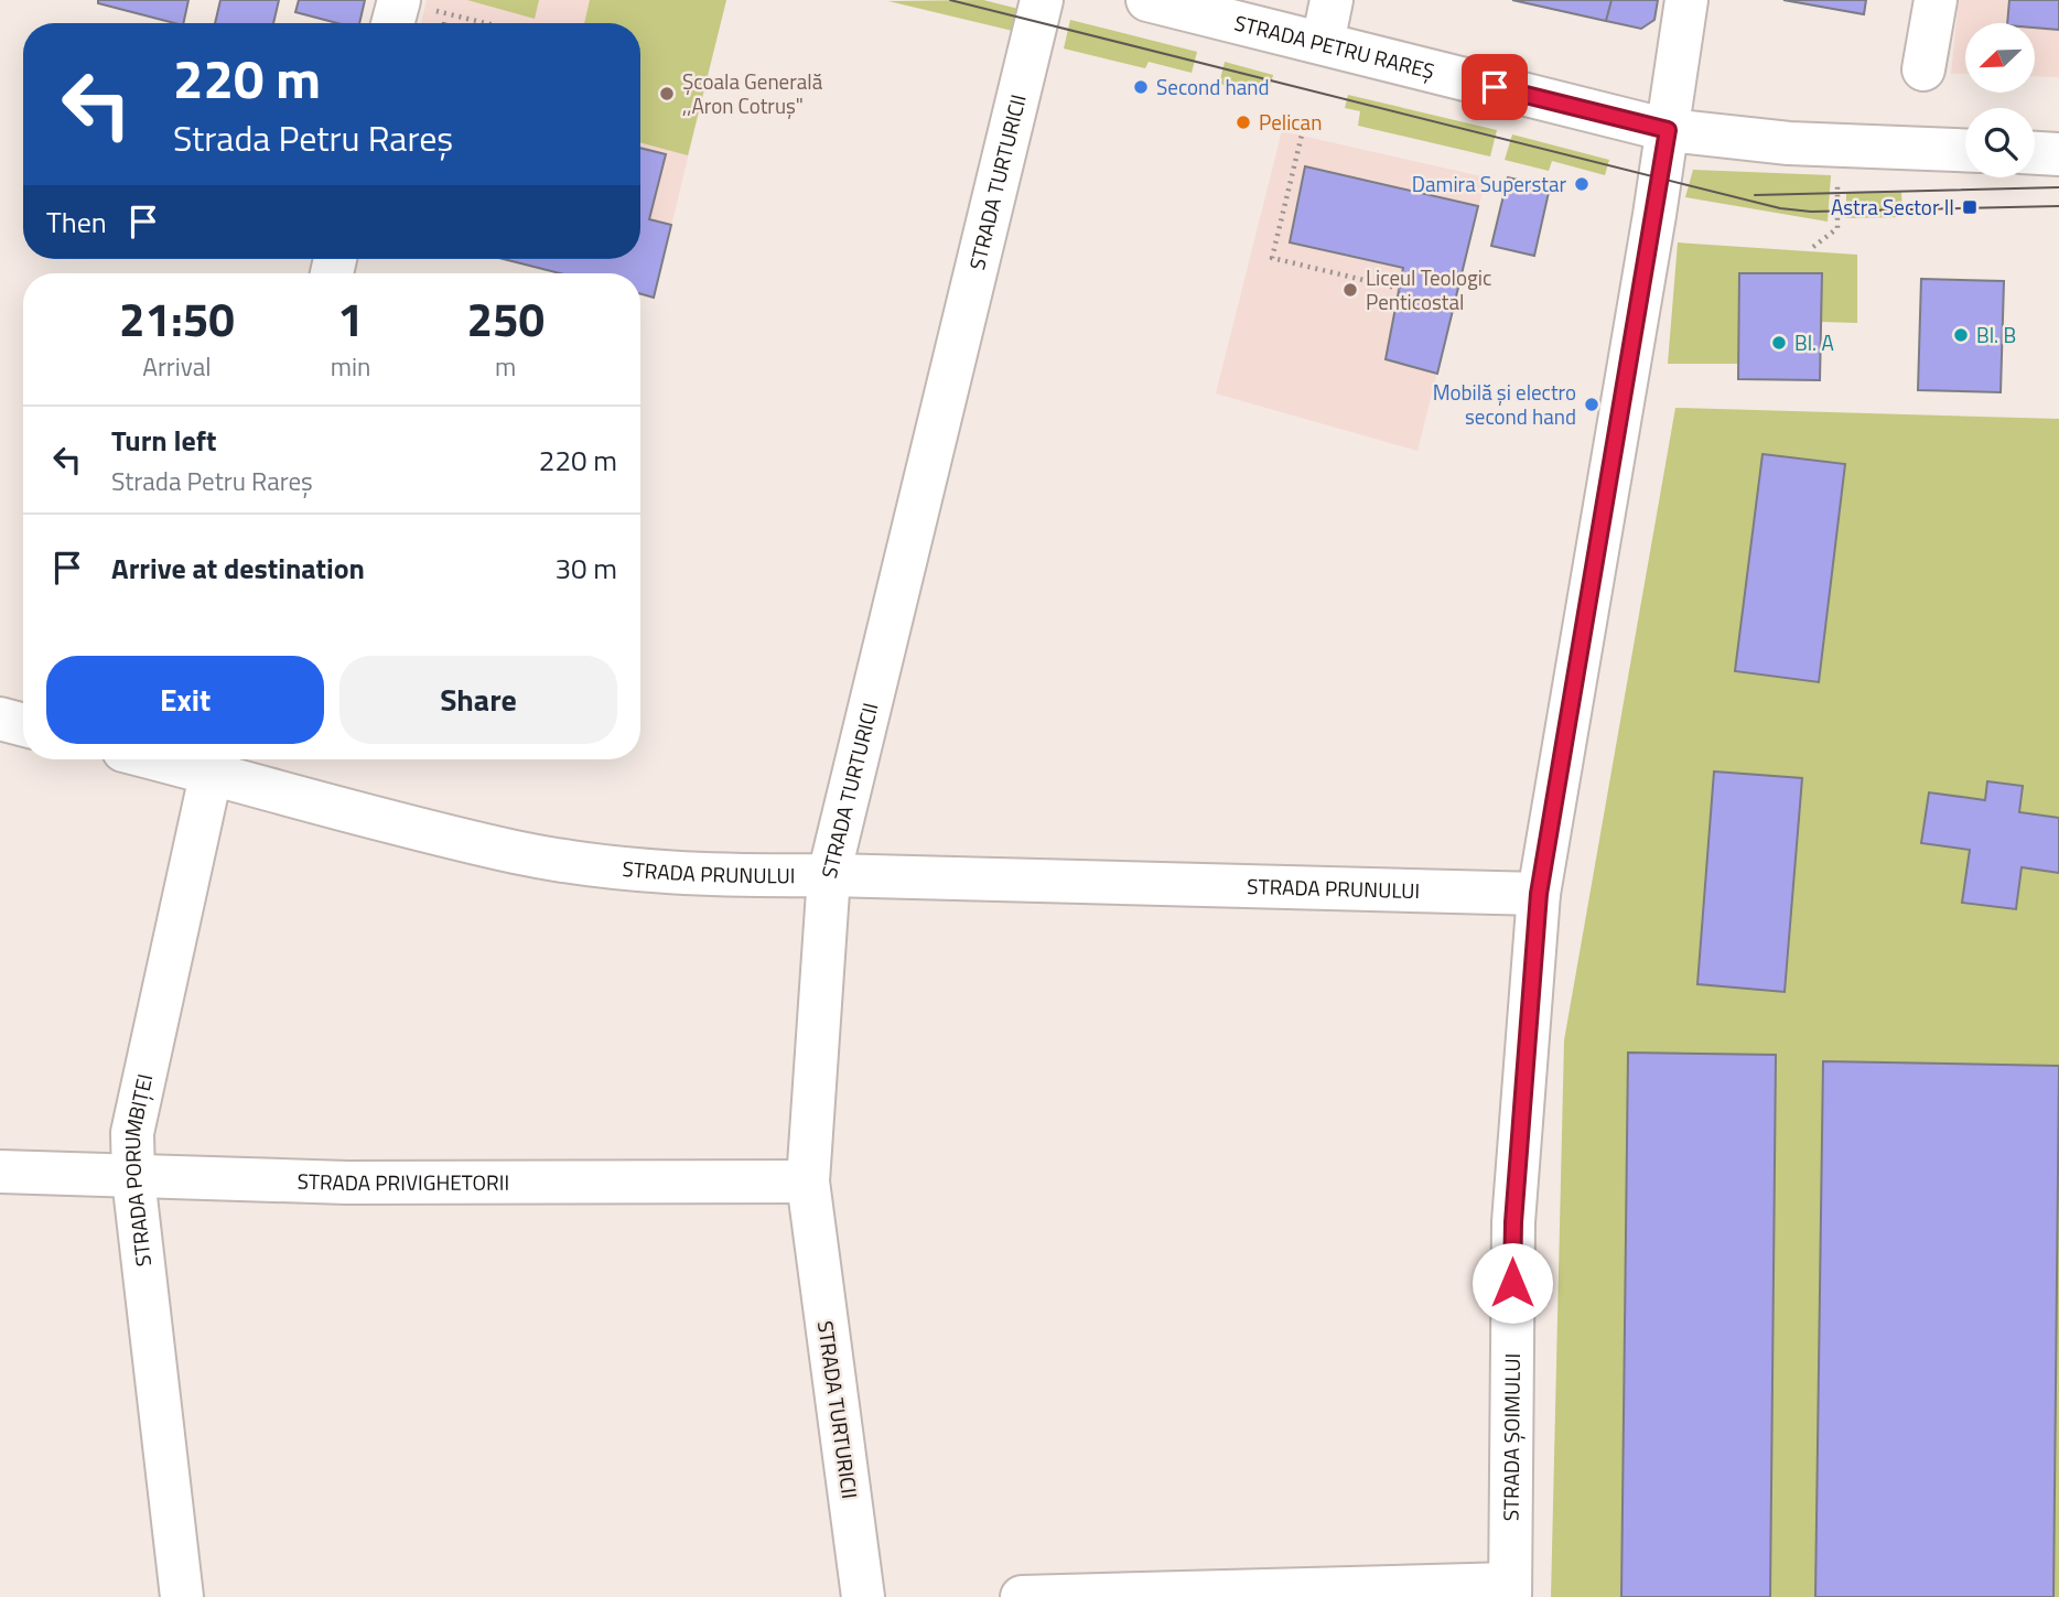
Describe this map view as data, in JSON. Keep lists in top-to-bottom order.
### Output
{
  "streets": {
    "street": [
      "STRADA PETRU RAREȘ",
      "STRADA TURTURICII",
      "STRADA PRUNULUI",
      "STRADA PORUMBIȚEI",
      "STRADA PRIVIGHETORII",
      "STRADA ȘOIMULUI"
    ]
  },
  "crossings": [
    ["STRADA PETRU RAREȘ", "STRADA ȘOIMULUI"],
    ["STRADA TURTURICII", "STRADA PRUNULUI"],
    ["STRADA TURTURICII", "STRADA PRIVIGHETORII"],
    ["STRADA PRUNULUI", "STRADA PORUMBIȚEI"],
    ["STRADA PRUNULUI", "STRADA ȘOIMULUI"],
    ["STRADA PORUMBIȚEI", "STRADA PRIVIGHETORII"]
  ],
  "places": {
    "other": [
      "Second hand",
      "Școala Generală ,,Aron Cotruș\"",
      "Pelican",
      "Damira Superstar",
      "Liceul Teologic Penticostal",
      "Bl. B",
      "Bl. A",
      "Mobilă și electro second hand"
    ],
    "transit": ["Astra Sector II"]
  },
  "north": "bottom left",
  "page": {
    "turn": ["220 m", "Strada Petru Rareș"],
    "then": "Then",
    "eta": [
      "21:50",
      "Arrival",
      "1",
      "min",
      "250",
      "m"
    ],
    "list": [
      {
        "name": "Turn left",
        "note": "Strada Petru Rareș",
        "value": "220 m"
      },
      {
        "name": "Arrive at destination",
        "value": "30 m"
      }
    ],
    "buttons": ["Exit", "Share"]
  }
}
